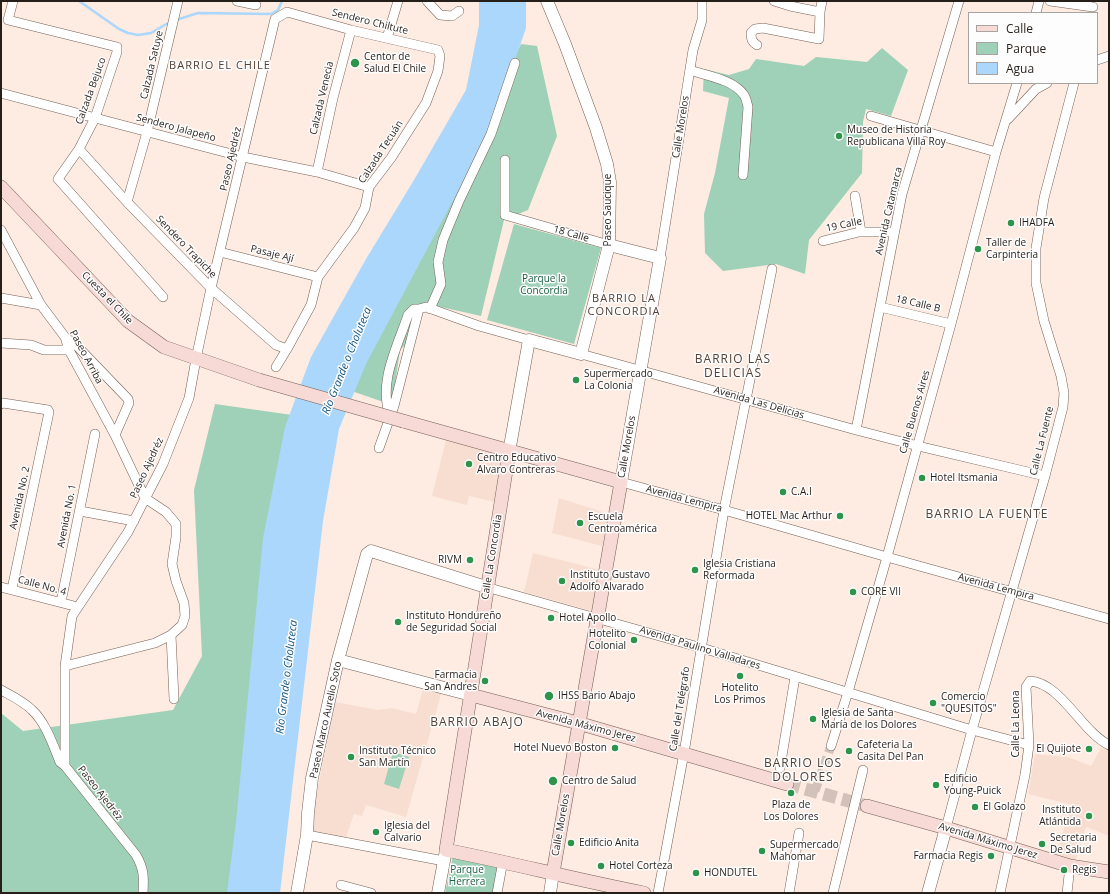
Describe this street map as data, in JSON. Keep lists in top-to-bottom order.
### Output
{
  "streets": {
    "main road": [
      "Calle Morelos",
      "Cuesta el Chile",
      "Avenida Lempira",
      "Calle La Concordia",
      "Avenida Máximo Jerez"
    ],
    "street": [
      "Sendero Chiltute",
      "Calzada Satuye",
      "Calzada Bejuco",
      "Calzada Venecia",
      "Sendero Jalapeño",
      "Calzada Tecuán",
      "Paseo Ajedréz",
      "Paseo Saucique",
      "Avenida Catamarca",
      "19 Calle",
      "18 Calle",
      "Sendero Trapiche",
      "Pasaje Ají",
      "18 Calle B",
      "Paseo Arriba",
      "Avenida Las Delicias",
      "Calle Buenos Aires",
      "Calle La Fuente",
      "Avenida No. 2",
      "Avenida No. 1",
      "Calle No. 4",
      "Avenida Paulino Valladares",
      "Calle del Telégrafo",
      "Paseo Marco Aurelio Soto",
      "Calle La Leona"
    ]
  },
  "crossings": [
    ["Sendero Chiltute", "Calzada Venecia"],
    ["Sendero Chiltute", "Calzada Tecuán"],
    ["Sendero Chiltute", "Paseo Ajedréz"],
    ["Calzada Satuye", "Sendero Jalapeño"],
    ["Calzada Satuye", "Sendero Trapiche"],
    ["Calzada Bejuco", "Sendero Jalapeño"],
    ["Calzada Bejuco", "Sendero Trapiche"],
    ["Calzada Venecia", "Sendero Jalapeño"],
    ["Calle Morelos", "18 Calle"],
    ["Calle Morelos", "Avenida Las Delicias"],
    ["Calle Morelos", "Avenida Lempira"],
    ["Calle Morelos", "Avenida Paulino Valladares"],
    ["Calle Morelos", "Avenida Máximo Jerez"],
    ["Sendero Jalapeño", "Calzada Tecuán"],
    ["Sendero Jalapeño", "Paseo Ajedréz"],
    ["Calzada Tecuán", "Sendero Trapiche"],
    ["Calzada Tecuán", "Pasaje Ají"],
    ["Paseo Ajedréz", "Sendero Trapiche"],
    ["Paseo Ajedréz", "Pasaje Ají"],
    ["Paseo Ajedréz", "Cuesta el Chile"],
    ["Paseo Ajedréz", "Paseo Arriba"],
    ["Paseo Ajedréz", "Calle No. 4"],
    ["Paseo Saucique", "18 Calle"],
    ["Paseo Saucique", "Avenida Las Delicias"],
    ["Avenida Catamarca", "19 Calle"],
    ["Avenida Catamarca", "18 Calle B"],
    ["Avenida Catamarca", "Avenida Las Delicias"],
    ["Cuesta el Chile", "Avenida Lempira"],
    ["18 Calle B", "Calle Buenos Aires"],
    ["Avenida Las Delicias", "Calle Buenos Aires"],
    ["Avenida Las Delicias", "Calle La Fuente"],
    ["Avenida Las Delicias", "Calle La Concordia"],
    ["Avenida Las Delicias", "Calle del Telégrafo"],
    ["Calle Buenos Aires", "Avenida Lempira"],
    ["Calle Buenos Aires", "Avenida Paulino Valladares"],
    ["Calle La Fuente", "Avenida Lempira"],
    ["Calle La Fuente", "Avenida Paulino Valladares"],
    ["Calle La Fuente", "Avenida Máximo Jerez"],
    ["Avenida No. 2", "Calle No. 4"],
    ["Avenida Lempira", "Calle La Concordia"],
    ["Avenida Lempira", "Calle del Telégrafo"],
    ["Avenida No. 1", "Calle No. 4"],
    ["Calle La Concordia", "Avenida Paulino Valladares"],
    ["Calle La Concordia", "Avenida Máximo Jerez"],
    ["Avenida Paulino Valladares", "Calle del Telégrafo"],
    ["Avenida Paulino Valladares", "Paseo Marco Aurelio Soto"],
    ["Avenida Paulino Valladares", "Calle La Leona"],
    ["Calle del Telégrafo", "Avenida Máximo Jerez"],
    ["Paseo Marco Aurelio Soto", "Avenida Máximo Jerez"],
    ["Calle La Leona", "Avenida Máximo Jerez"]
  ],
  "districts": [
    "BARRIO EL CHILE",
    "BARRIO LA CONCORDIA",
    "BARRIO LAS DELICIAS",
    "BARRIO LA FUENTE",
    "BARRIO ABAJO",
    "BARRIO LOS DOLORES"
  ],
  "water": ["Río Grande o Choluteca"],
  "parks": ["Parque la Concordia", "Parque Herrera"],
  "places": [
    "Centor de Salud El Chile",
    "Museo de Historia Republicana Villa Roy",
    "IHADFA",
    "Taller de Carpinteria",
    "Supermercado La Colonia",
    "Centro Educativo Alvaro Contreras",
    "Hotel Itsmania",
    "C.A.I",
    "HOTEL Mac Arthur",
    "Escuela Centroamérica",
    "RIVM",
    "Iglesia Cristiana Reformada",
    "Instituto Gustavo Adolfo Alvarado",
    "CORE VII",
    "Hotel Apollo",
    "Instituto Hondureño de Seguridad Social",
    "Hotelito Colonial",
    "Hotelito Los Primos",
    "Farmacia San Andres",
    "IHSS Bario Abajo",
    "Comercio \"QUESITOS\"",
    "Iglesia de Santa María de los Dolores",
    "Hotel Nuevo Boston",
    "El Quijote",
    "Cafeteria La Casita Del Pan",
    "Instituto Técnico San Martín",
    "Centro de Salud",
    "Edificio Young-Puick",
    "Plaza de Los Dolores",
    "El Golazo",
    "Instituto Atlántida",
    "Iglesia del Calvario",
    "Edificio Anita",
    "Secretaria De Salud",
    "Supermercado Mahomar",
    "Farmacia Regis",
    "Hotel Corteza",
    "Regis",
    "HONDUTEL"
  ],
  "legend": ["Calle", "Parque", "Agua"]
}
